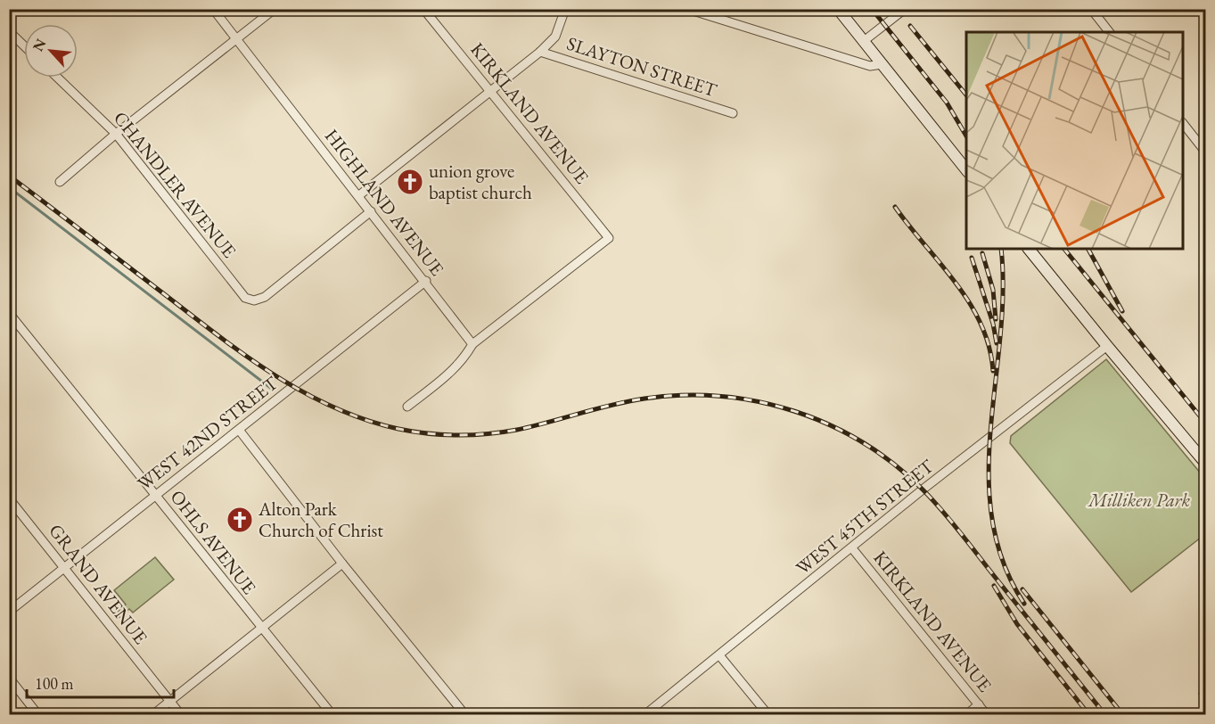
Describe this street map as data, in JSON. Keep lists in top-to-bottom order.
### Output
{
  "streets": {
    "street": [
      "SLAYTON STREET",
      "KIRKLAND AVENUE",
      "CHANDLER AVENUE",
      "HIGHLAND AVENUE",
      "WEST 42ND STREET",
      "WEST 45TH STREET",
      "OHLS AVENUE",
      "GRAND AVENUE"
    ]
  },
  "crossings": [
    ["KIRKLAND AVENUE", "HIGHLAND AVENUE"],
    ["KIRKLAND AVENUE", "WEST 45TH STREET"],
    ["CHANDLER AVENUE", "HIGHLAND AVENUE"],
    ["HIGHLAND AVENUE", "WEST 42ND STREET"],
    ["WEST 42ND STREET", "OHLS AVENUE"],
    ["WEST 42ND STREET", "GRAND AVENUE"]
  ],
  "parks": ["Milliken Park"],
  "places": {
    "church": ["union grove baptist church", "Alton Park Church of Christ"]
  },
  "scale_bar": "100 m",
  "north": "top left"
}
